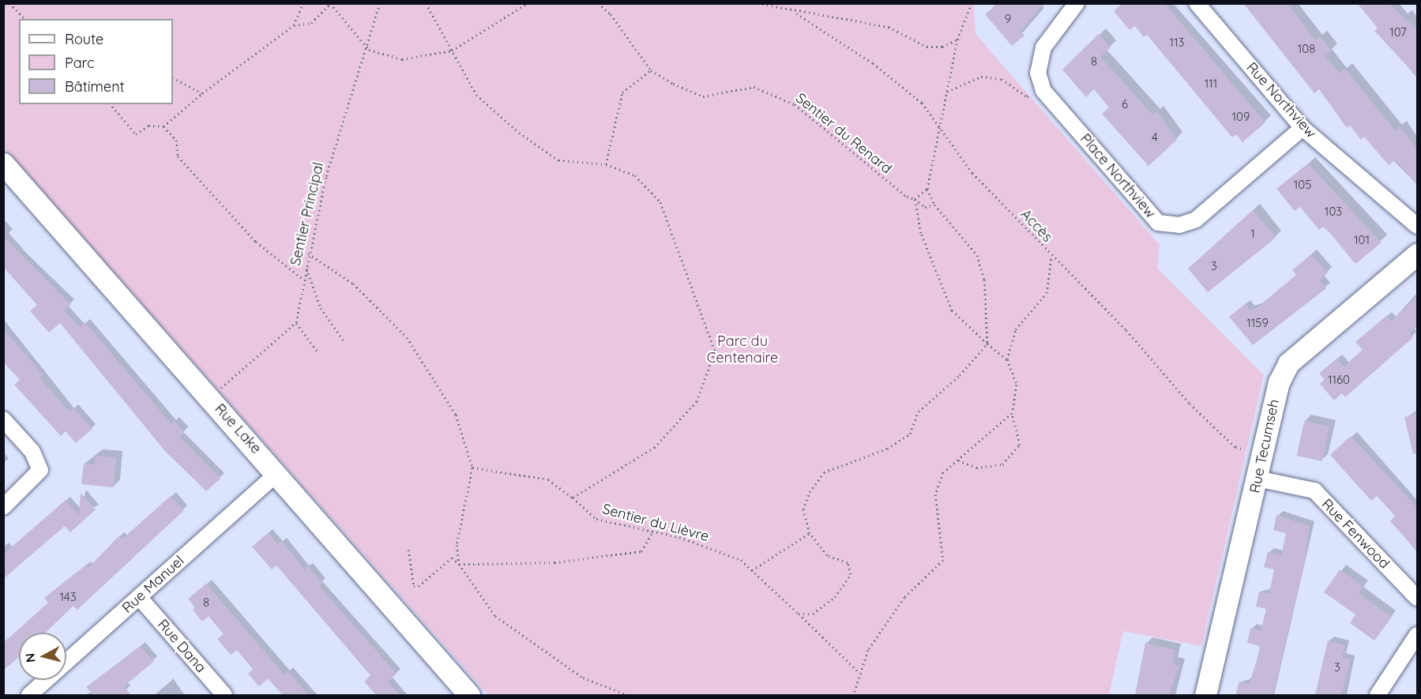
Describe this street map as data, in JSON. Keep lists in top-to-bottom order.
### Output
{
  "streets": {
    "street": [
      "Rue Northview",
      "Place Northview",
      "Rue Lake",
      "Rue Tecumseh",
      "Rue Fenwood",
      "Rue Manuel",
      "Rue Dana"
    ],
    "path": [
      "Sentier du Renard",
      "Sentier Principal",
      "Accès",
      "Sentier du Lièvre"
    ]
  },
  "crossings": [
    ["Rue Northview", "Place Northview"],
    ["Accès", "Rue Tecumseh"],
    ["Rue Lake", "Rue Manuel"],
    ["Rue Tecumseh", "Rue Fenwood"],
    ["Rue Manuel", "Rue Dana"]
  ],
  "parks": ["Parc du Centenaire"],
  "house_numbers": [
    "9",
    "107",
    "113",
    "108",
    "8",
    "111",
    "6",
    "109",
    "4",
    "105",
    "103",
    "1",
    "101",
    "3",
    "1159",
    "1160",
    "143",
    "8",
    "3"
  ],
  "legend": ["Route", "Parc", "Bâtiment"],
  "north": "left"
}
